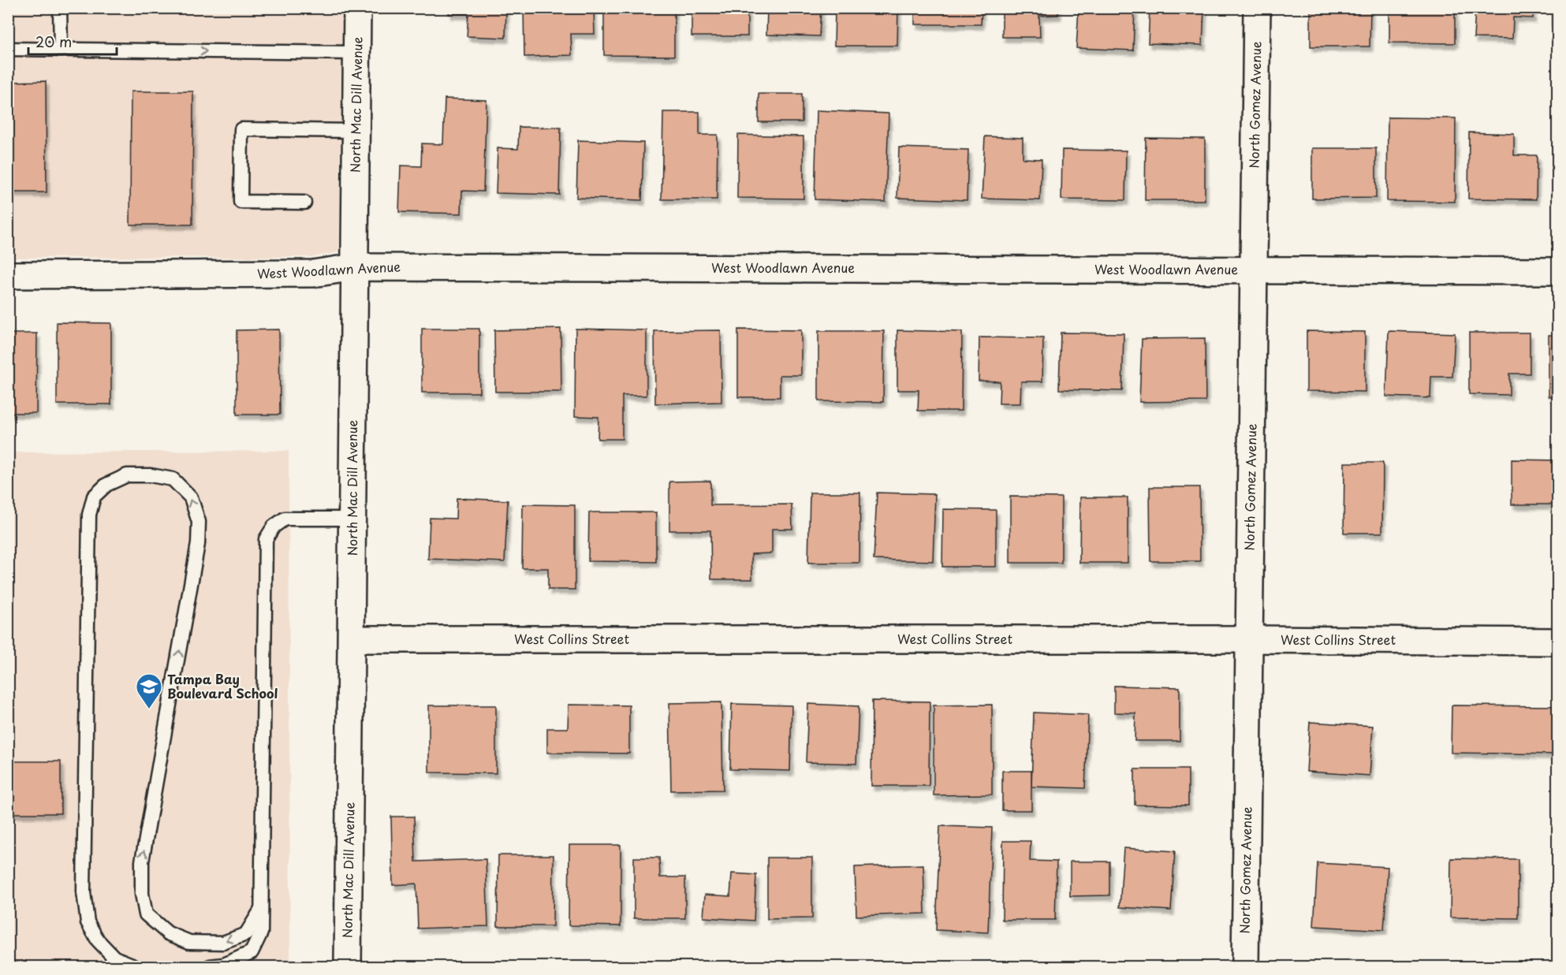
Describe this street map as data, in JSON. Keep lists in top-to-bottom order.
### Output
{
  "streets": {
    "street": [
      "North Mac Dill Avenue",
      "North Gomez Avenue",
      "West Woodlawn Avenue",
      "West Collins Street"
    ]
  },
  "crossings": [
    ["North Mac Dill Avenue", "West Woodlawn Avenue"],
    ["North Mac Dill Avenue", "West Collins Street"],
    ["North Gomez Avenue", "West Woodlawn Avenue"],
    ["North Gomez Avenue", "West Collins Street"]
  ],
  "places": {
    "school or university": ["Tampa Bay Boulevard School"]
  },
  "scale_bar": "20 m"
}
